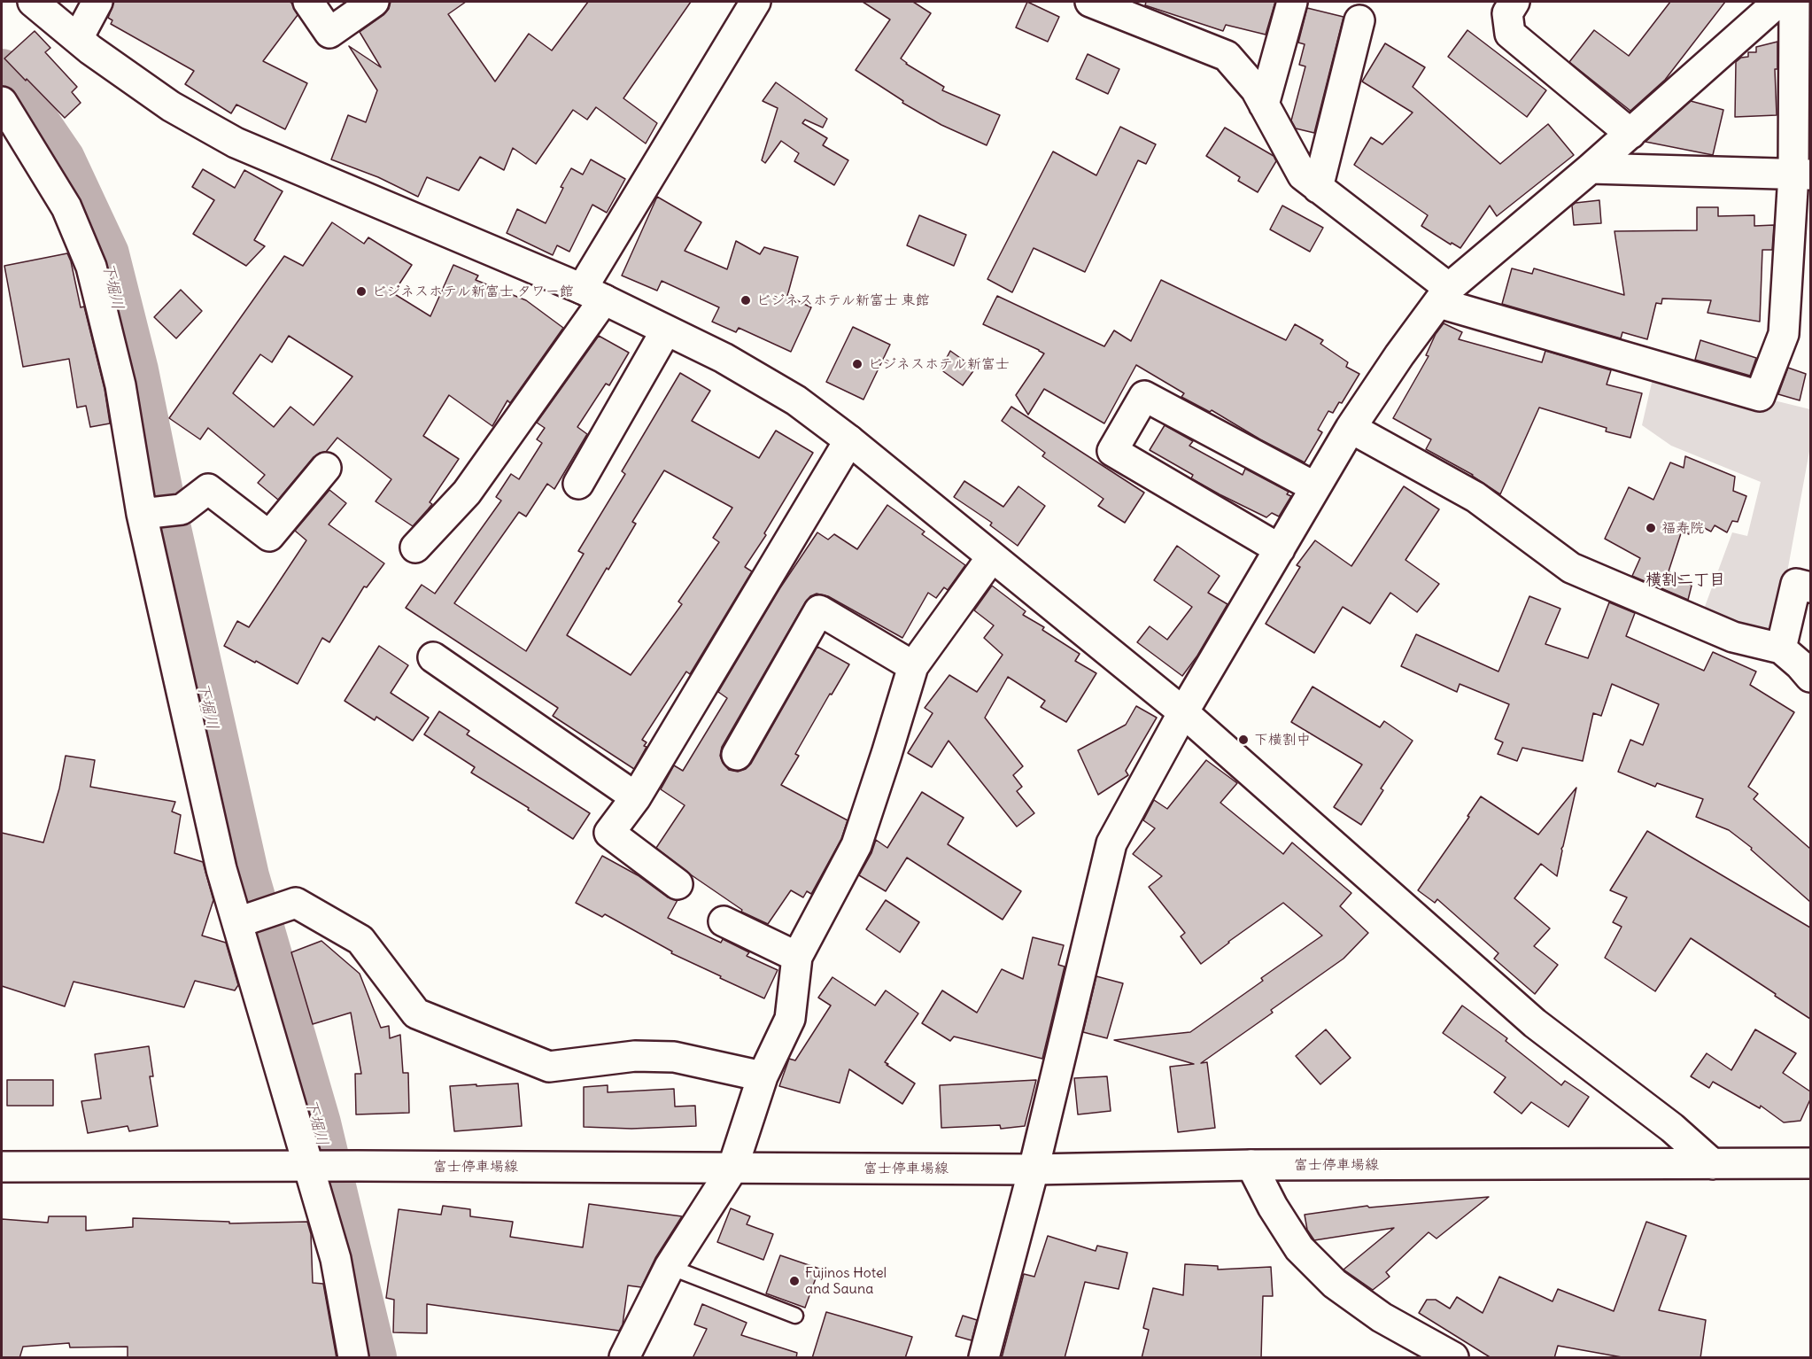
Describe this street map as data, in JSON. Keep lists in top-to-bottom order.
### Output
{
  "streets": {
    "street": ["富士停車場線"]
  },
  "districts": ["横割二丁目"],
  "water": ["下堀川"],
  "places": [
    "ビジネスホテル新富士 タワー館",
    "ビジネスホテル新富士 東館",
    "ビジネスホテル新富士",
    "福寿院",
    "下横割中",
    "Fujinos Hotel and Sauna"
  ]
}
